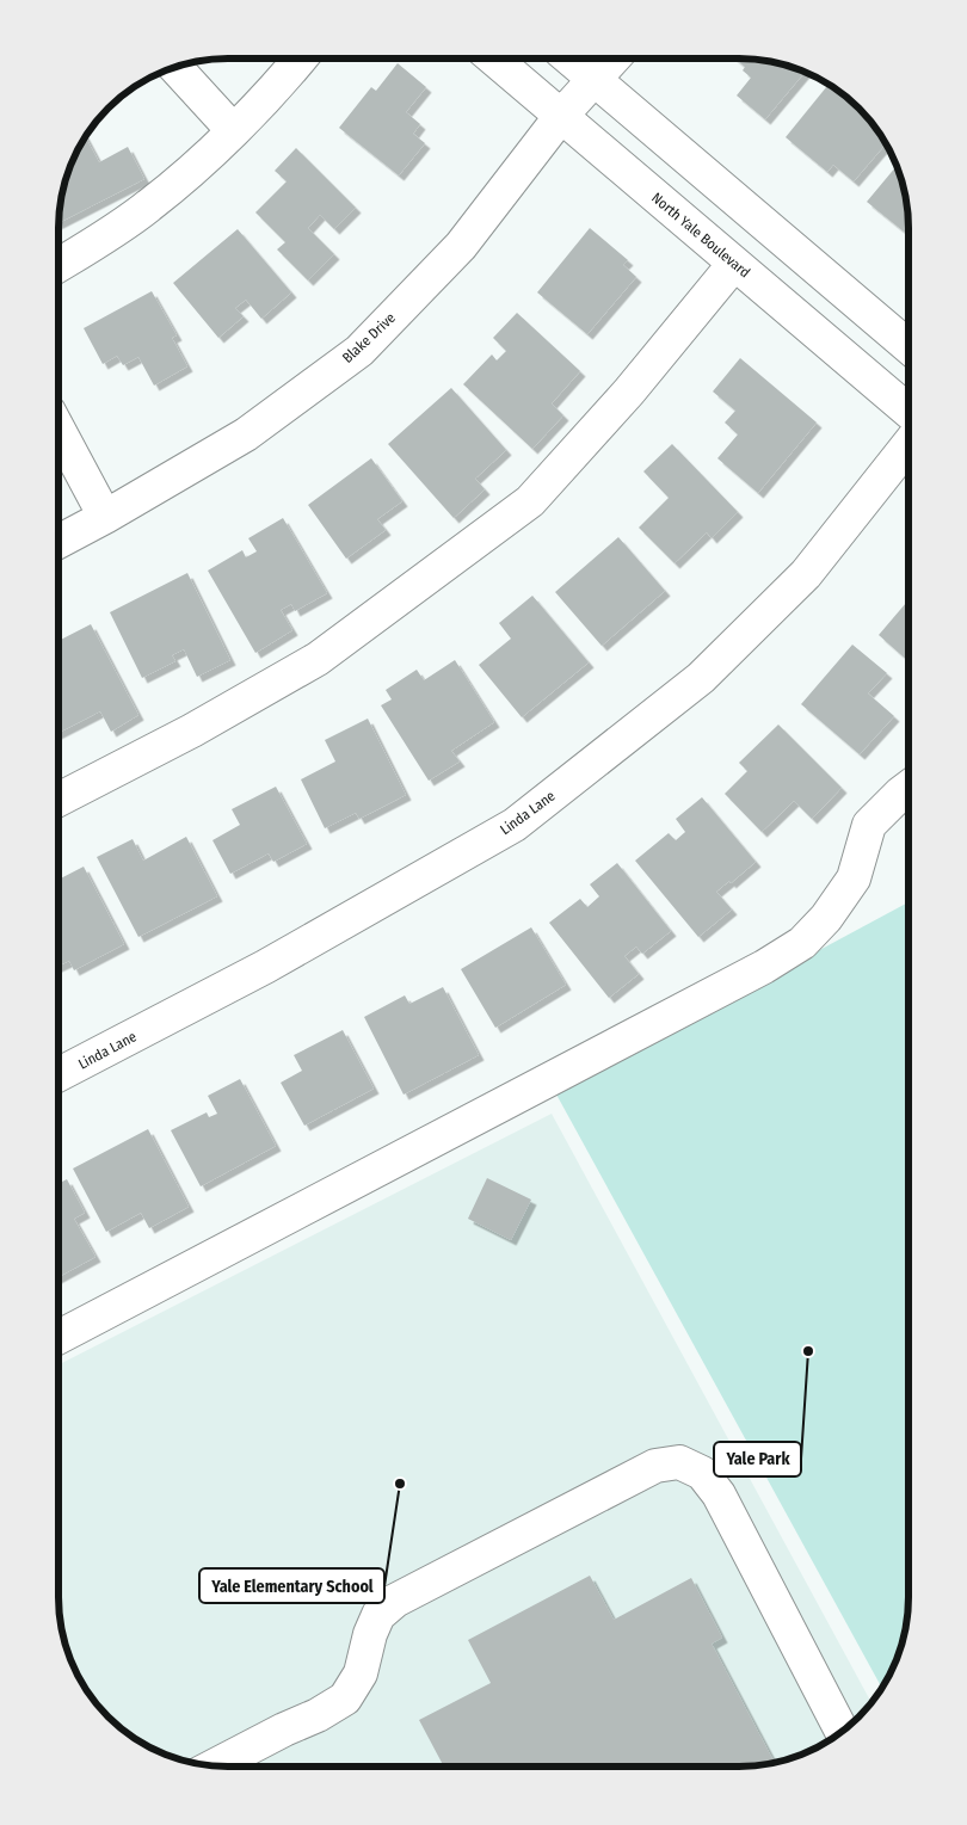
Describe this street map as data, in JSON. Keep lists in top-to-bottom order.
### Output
{
  "streets": {
    "street": ["North Yale Boulevard", "Blake Drive", "Linda Lane"]
  },
  "crossings": [
    ["North Yale Boulevard", "Blake Drive"]
  ],
  "places": ["Yale Park", "Yale Elementary School"]
}
